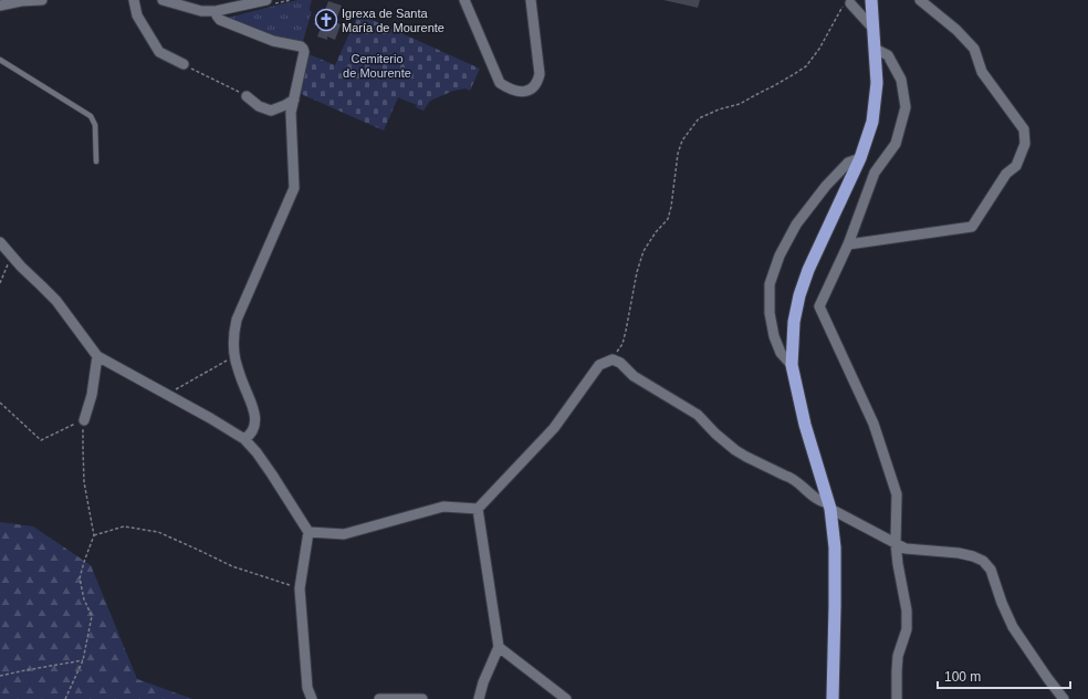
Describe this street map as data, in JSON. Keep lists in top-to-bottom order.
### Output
{
  "parks": ["Cemiterio de Mourente"],
  "places": {
    "church": ["Igrexa de Santa María de Mourente"]
  },
  "scale_bar": "100 m"
}
